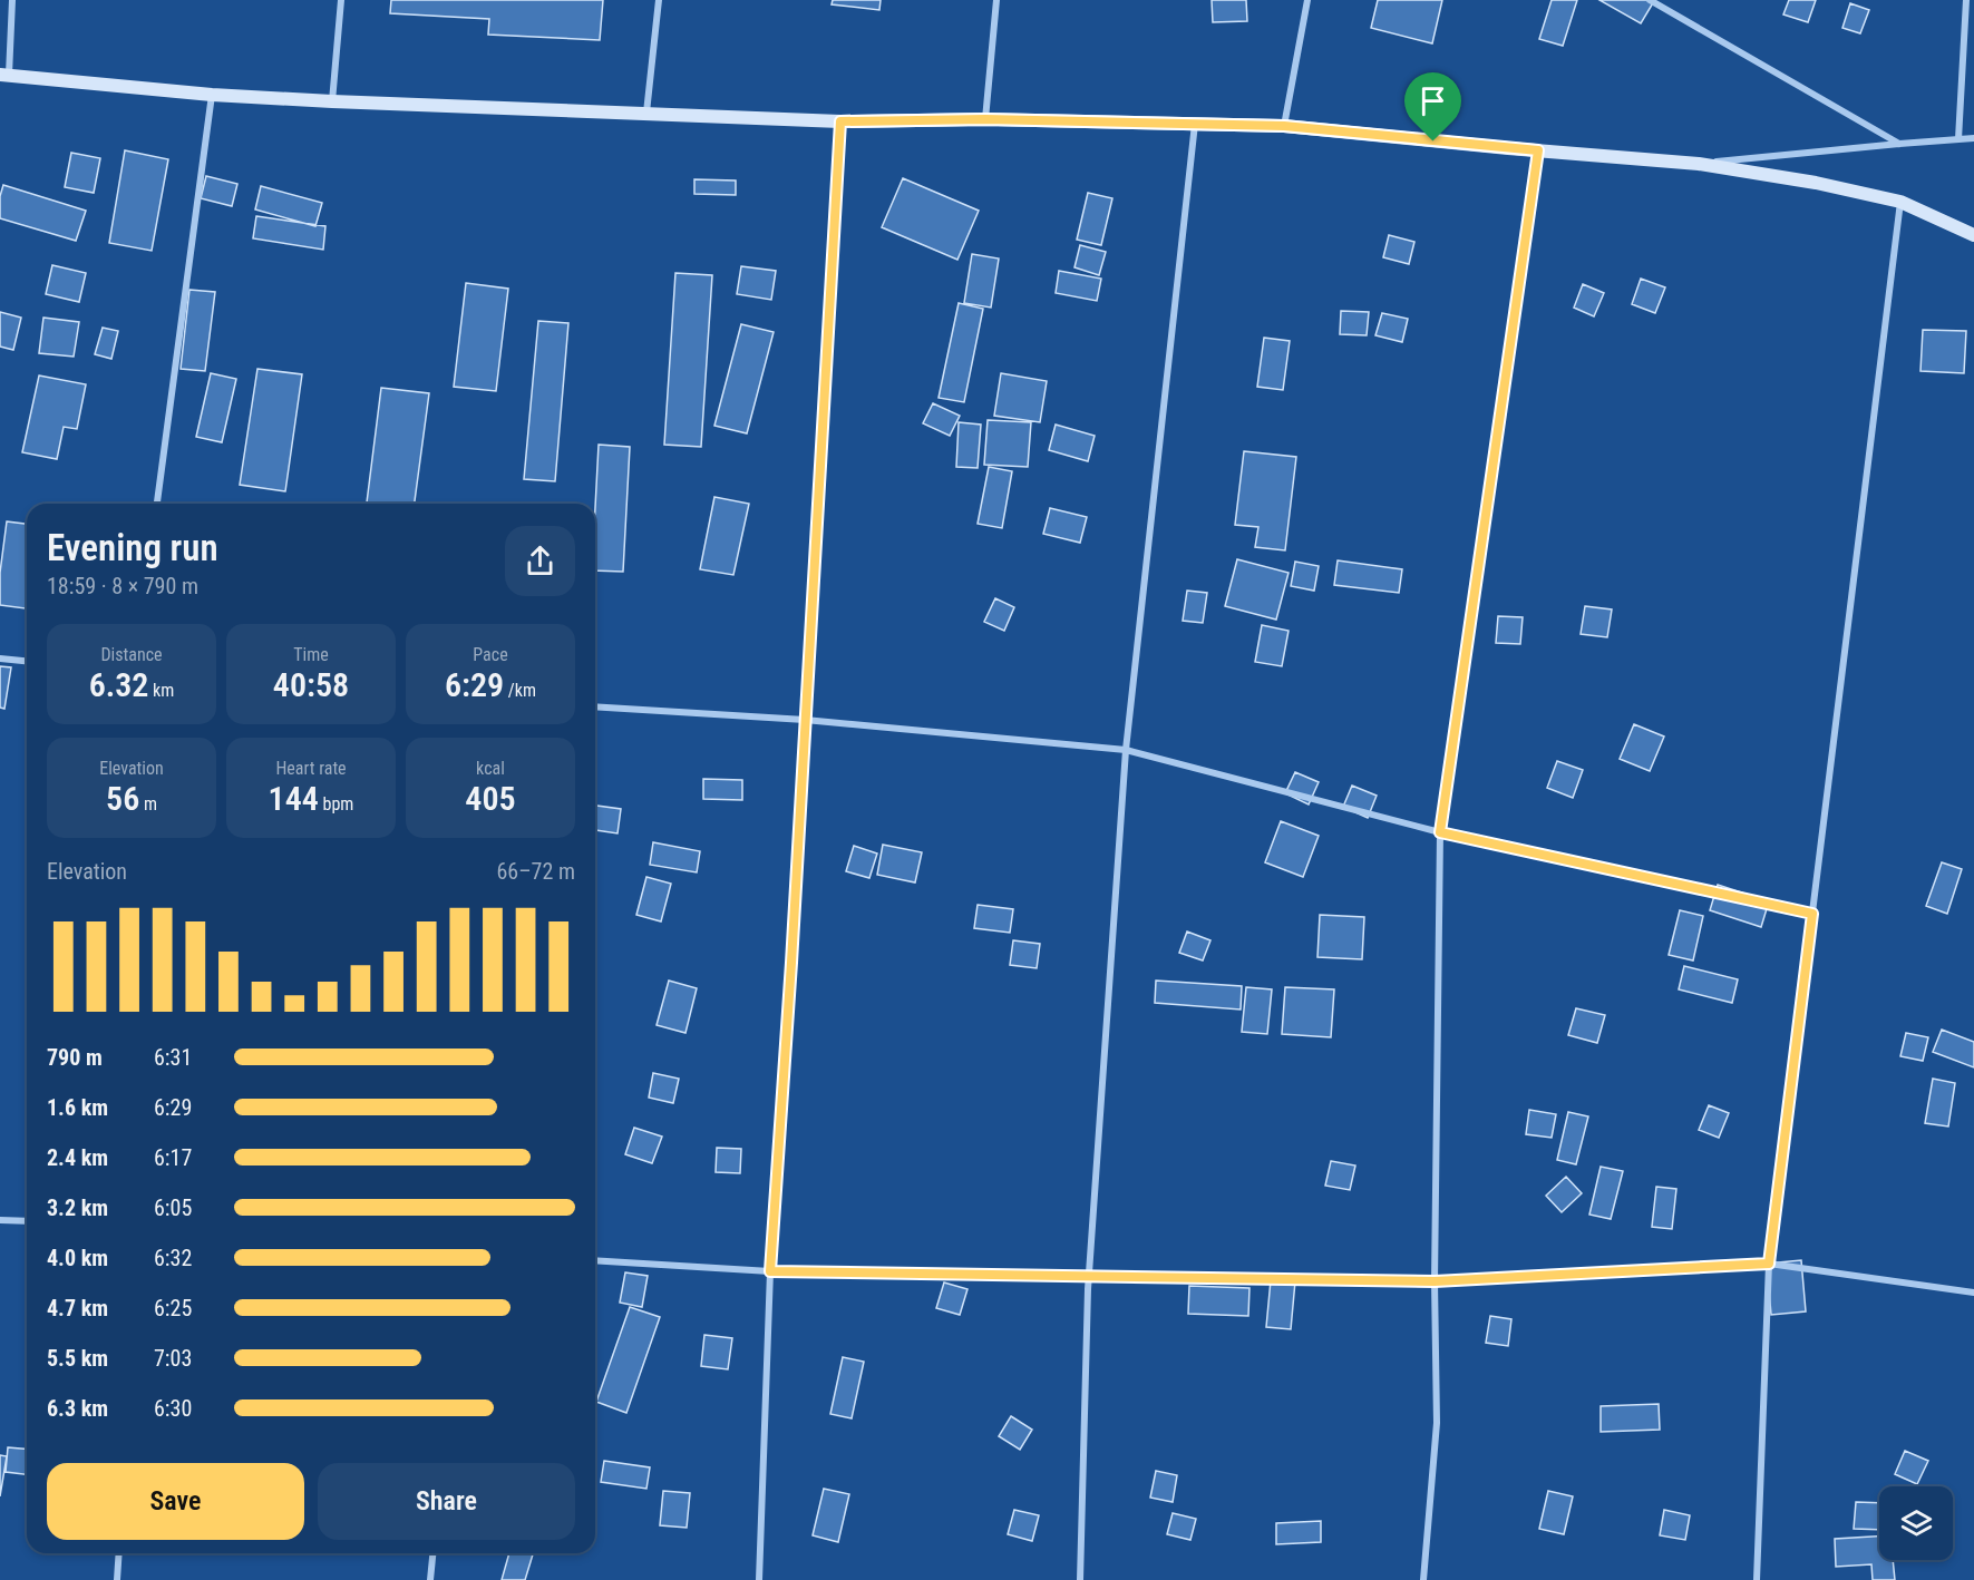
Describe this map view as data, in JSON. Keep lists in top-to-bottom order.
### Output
{
  "page": {
    "heading": ["Evening run", "18:59 · 8 × 790 m"],
    "stats": [
      ["Distance", "6.32 km"],
      ["Time", "40:58"],
      ["Pace", "6:29 /km"],
      ["Elevation", "56 m"],
      ["Heart rate", "144 bpm"],
      ["kcal", "405"]
    ],
    "chart": ["Elevation", "66–72 m"],
    "list": [
      {
        "name": "790 m",
        "note": "6:31"
      },
      {
        "name": "1.6 km",
        "note": "6:29"
      },
      {
        "name": "2.4 km",
        "note": "6:17"
      },
      {
        "name": "3.2 km",
        "note": "6:05"
      },
      {
        "name": "4.0 km",
        "note": "6:32"
      },
      {
        "name": "4.7 km",
        "note": "6:25"
      },
      {
        "name": "5.5 km",
        "note": "7:03"
      },
      {
        "name": "6.3 km",
        "note": "6:30"
      }
    ],
    "buttons": ["Save", "Share"]
  }
}
